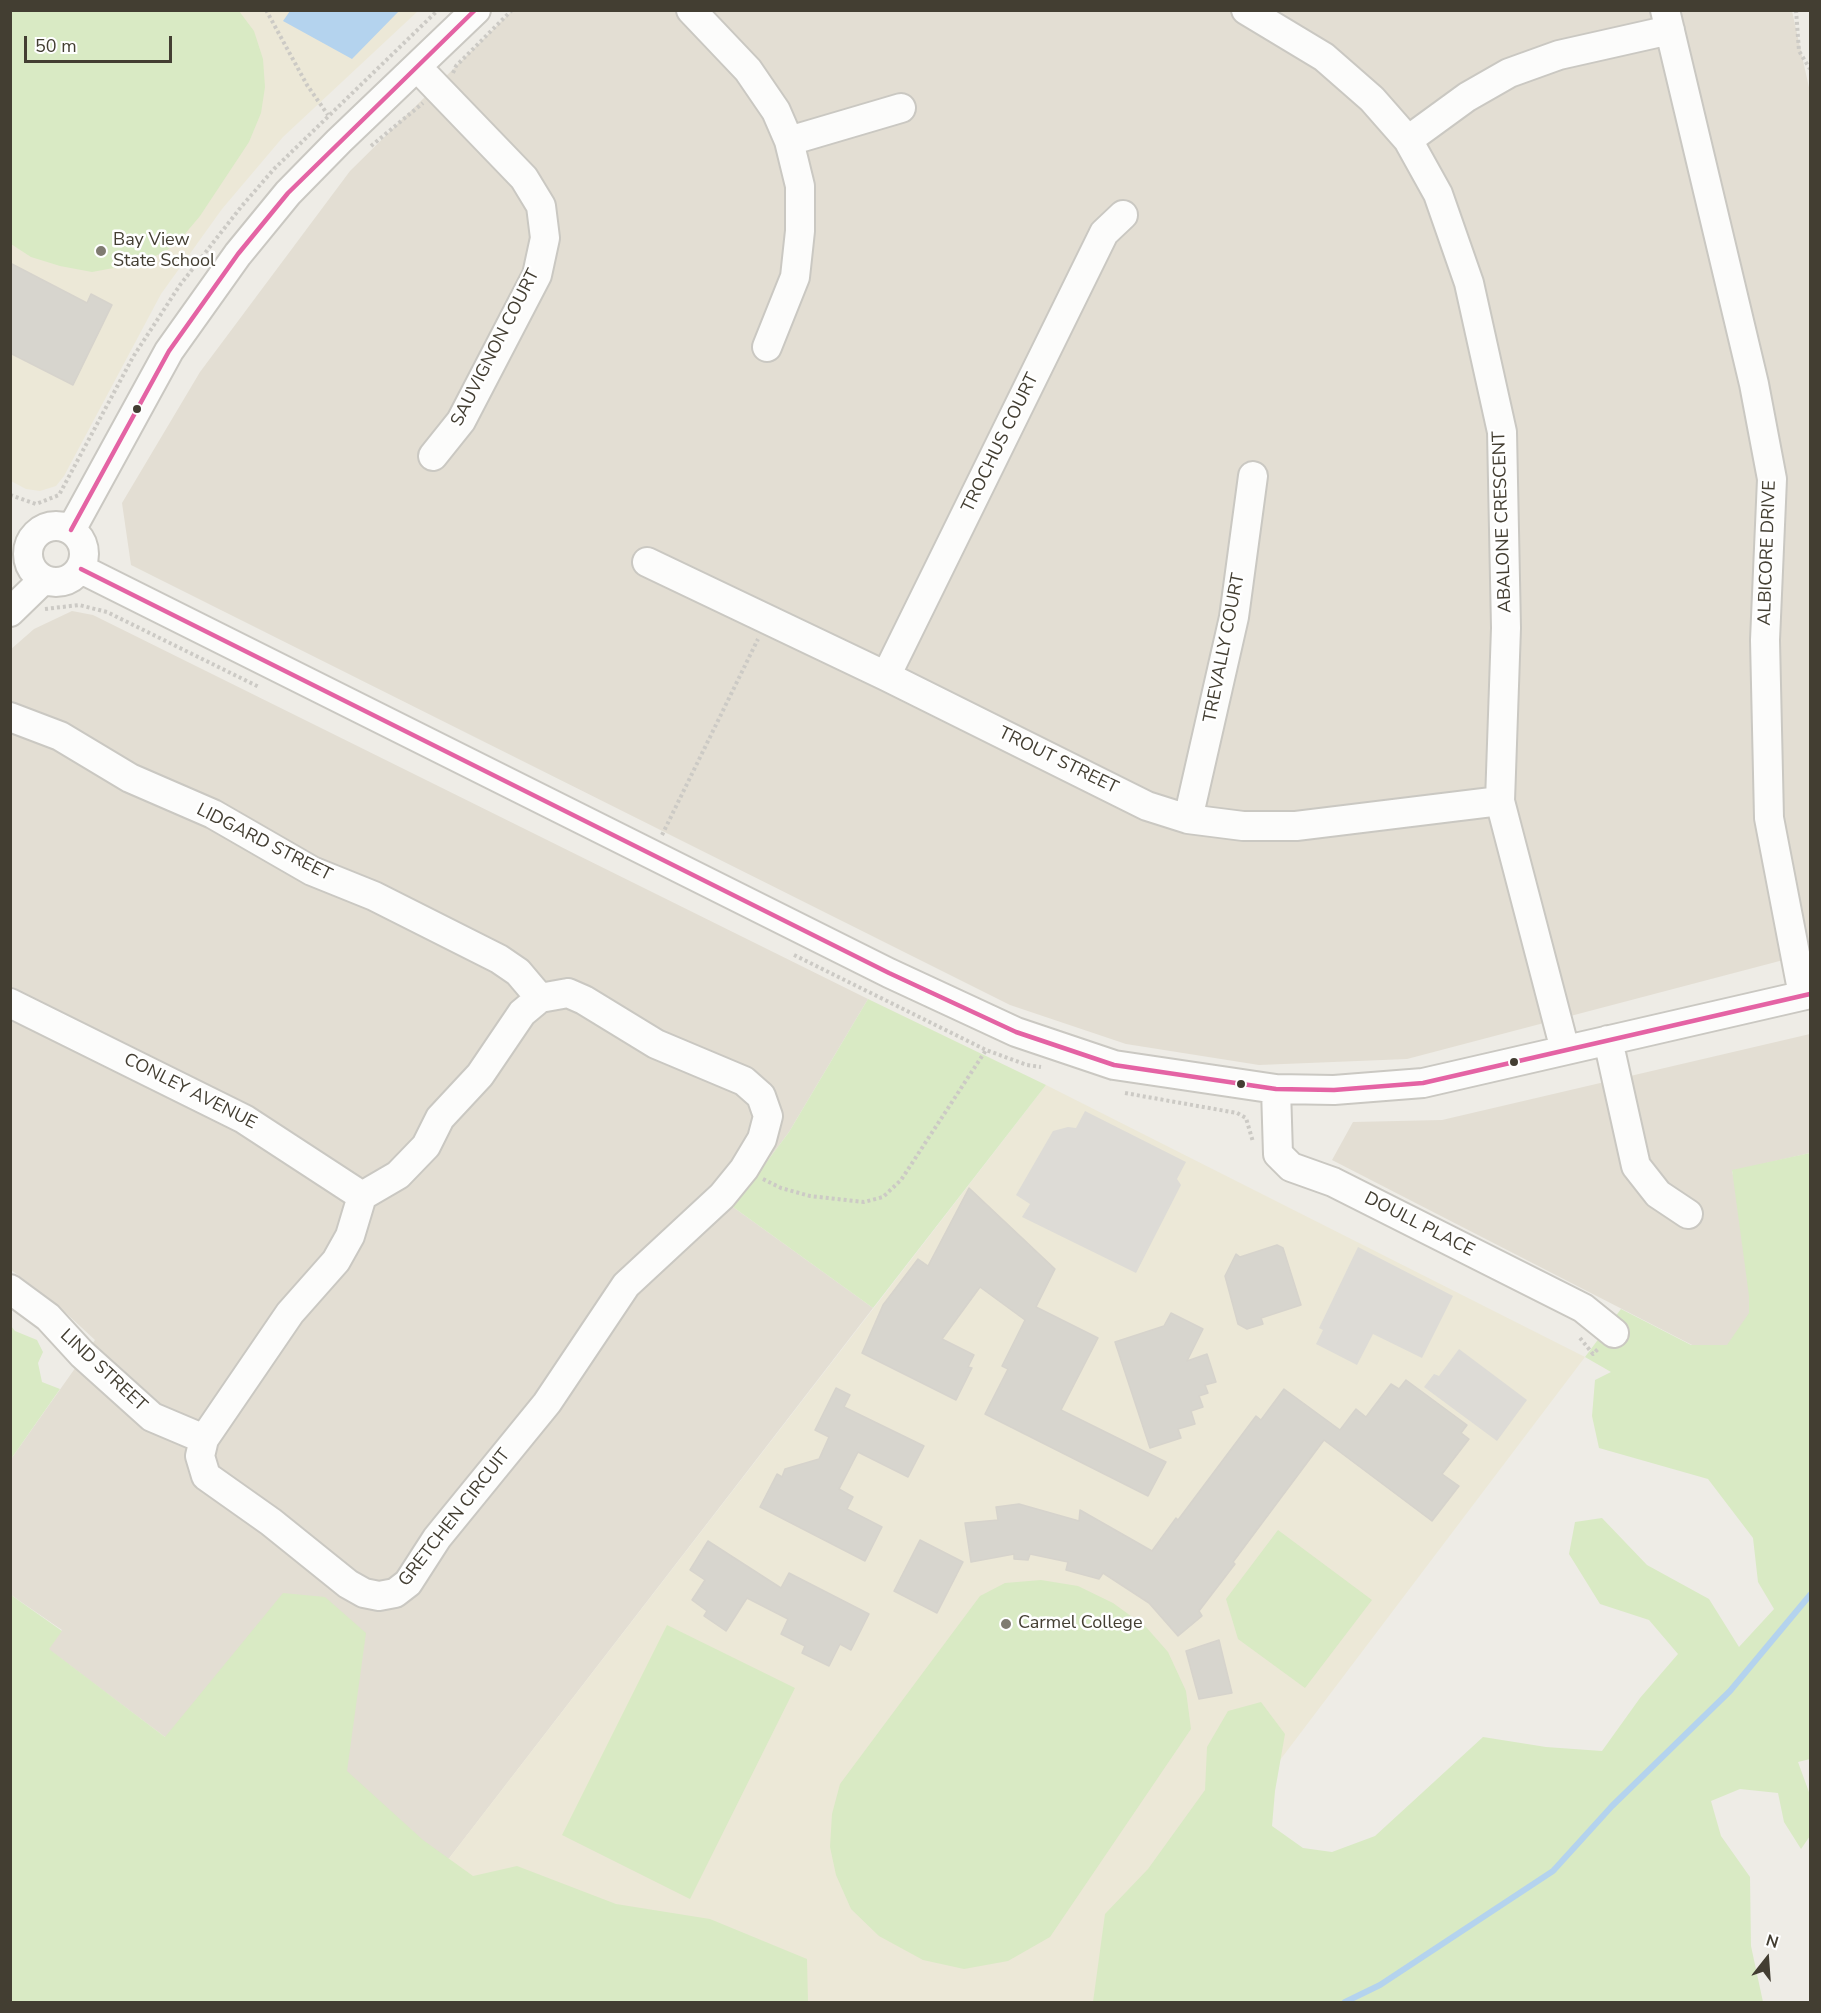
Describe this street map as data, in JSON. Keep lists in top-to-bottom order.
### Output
{
  "streets": {
    "street": [
      "SAUVIGNON COURT",
      "TROCHUS COURT",
      "ABALONE CRESCENT",
      "ALBICORE DRIVE",
      "TREVALLY COURT",
      "TROUT STREET",
      "LIDGARD STREET",
      "CONLEY AVENUE",
      "DOULL PLACE",
      "LIND STREET",
      "GRETCHEN CIRCUIT"
    ]
  },
  "crossings": [
    ["TROCHUS COURT", "TROUT STREET"],
    ["ABALONE CRESCENT", "TROUT STREET"],
    ["TREVALLY COURT", "TROUT STREET"],
    ["LIDGARD STREET", "GRETCHEN CIRCUIT"],
    ["LIND STREET", "GRETCHEN CIRCUIT"]
  ],
  "places": ["Bay View State School", "Carmel College"],
  "scale_bar": "50 m",
  "north": "top"
}
